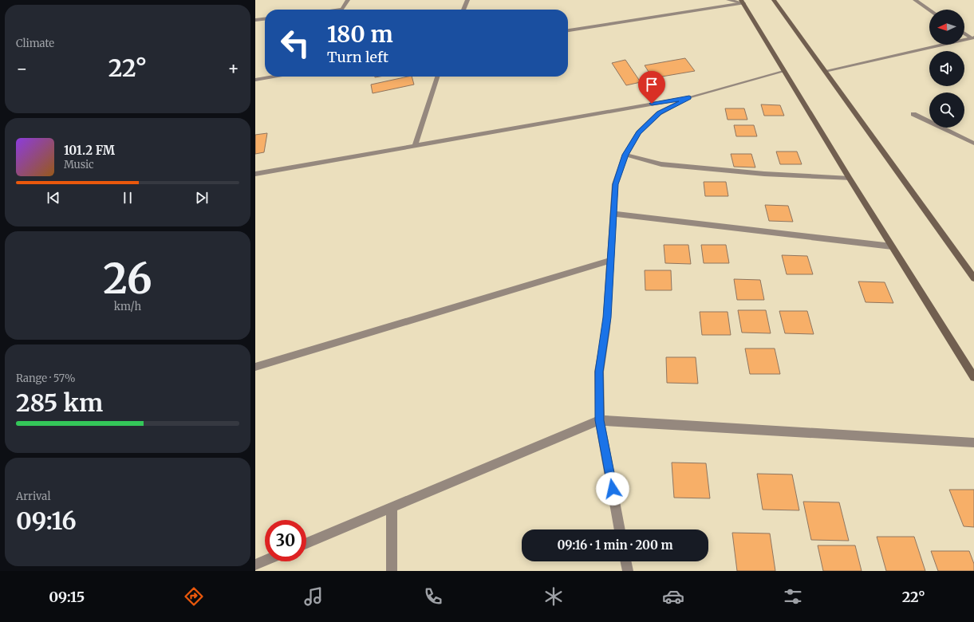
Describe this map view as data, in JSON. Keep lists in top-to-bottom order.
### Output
{
  "north": "left",
  "page": {
    "tile": [
      "Climate",
      ["26", "km/h"],
      ["Range · 57%", "285 km"],
      ["Arrival", "09:16"]
    ],
    "turn": ["180 m", "Turn left"],
    "heat": ["−", "22°", "+"],
    "song": ["101.2 FM", "Music"],
    "limit": "30",
    "trip": "09:16 · 1 min · 200 m",
    "tabs": ["09:15", "22°"]
  }
}
